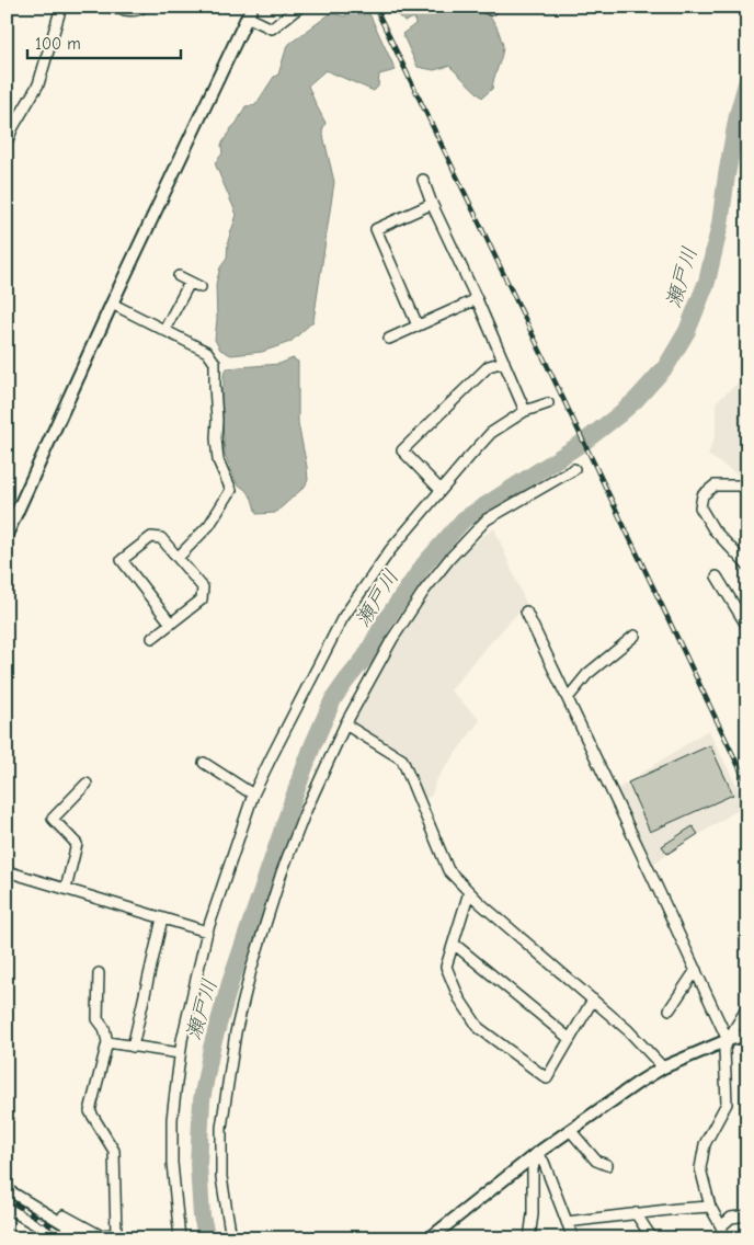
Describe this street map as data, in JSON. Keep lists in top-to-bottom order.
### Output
{
  "water": ["瀬戸川"],
  "scale_bar": "100 m"
}
